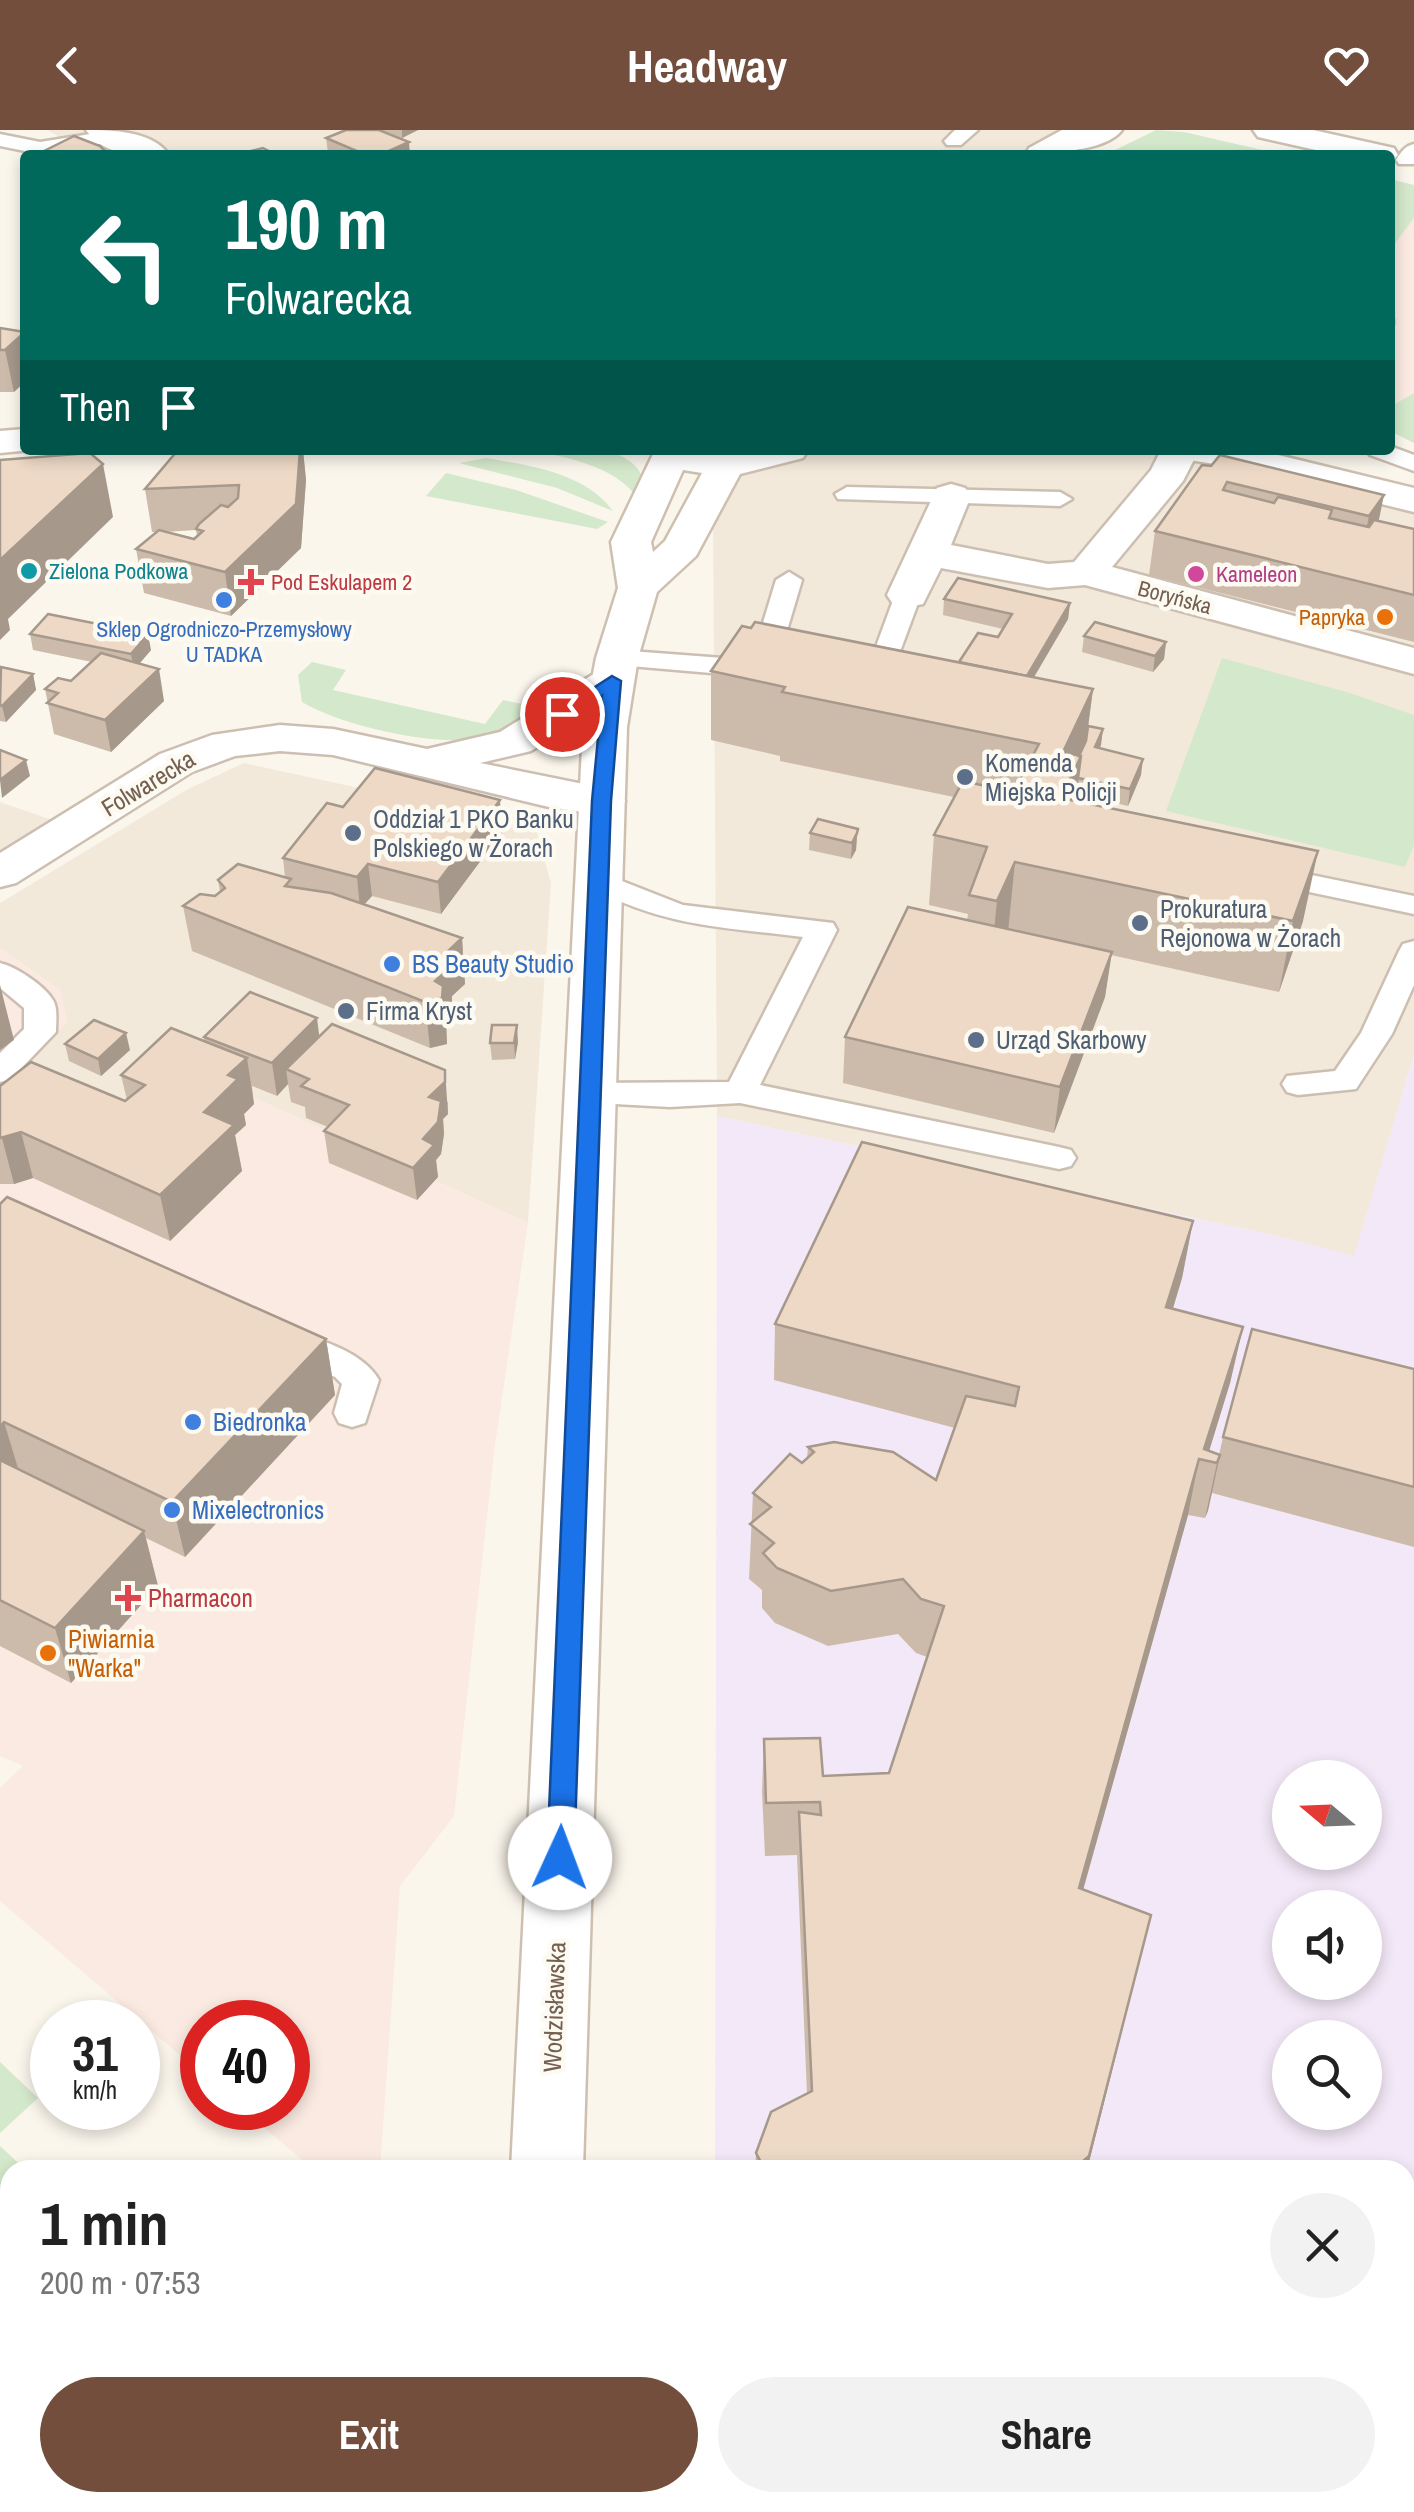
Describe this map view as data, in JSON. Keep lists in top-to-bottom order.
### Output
{
  "streets": {
    "street": ["Boryńska", "Folwarecka", "Wodzisławska"]
  },
  "crossings": [
    ["Folwarecka", "Wodzisławska"]
  ],
  "places": {
    "other": [
      "Zielona Podkowa",
      "Kameleon",
      "Sklep Ogrodniczo-Przemysłowy U TADKA",
      "Papryka",
      "Komenda Miejska Policji",
      "Oddział 1 PKO Banku Polskiego w Żorach",
      "Prokuratura Rejonowa w Żorach",
      "BS Beauty Studio",
      "Firma Kryst",
      "Urząd Skarbowy",
      "Biedronka",
      "Mixelectronics",
      "Piwiarnia \"Warka\""
    ],
    "health": ["Pod Eskulapem 2", "Pharmacon"]
  },
  "north": "left",
  "page": {
    "header": "Headway",
    "turn": ["190 m", "Folwarecka"],
    "then": "Then",
    "speed": "31 km/h",
    "limit": "40",
    "heading": ["1 min", "200 m · 07:53"],
    "buttons": ["Exit", "Share"]
  }
}
